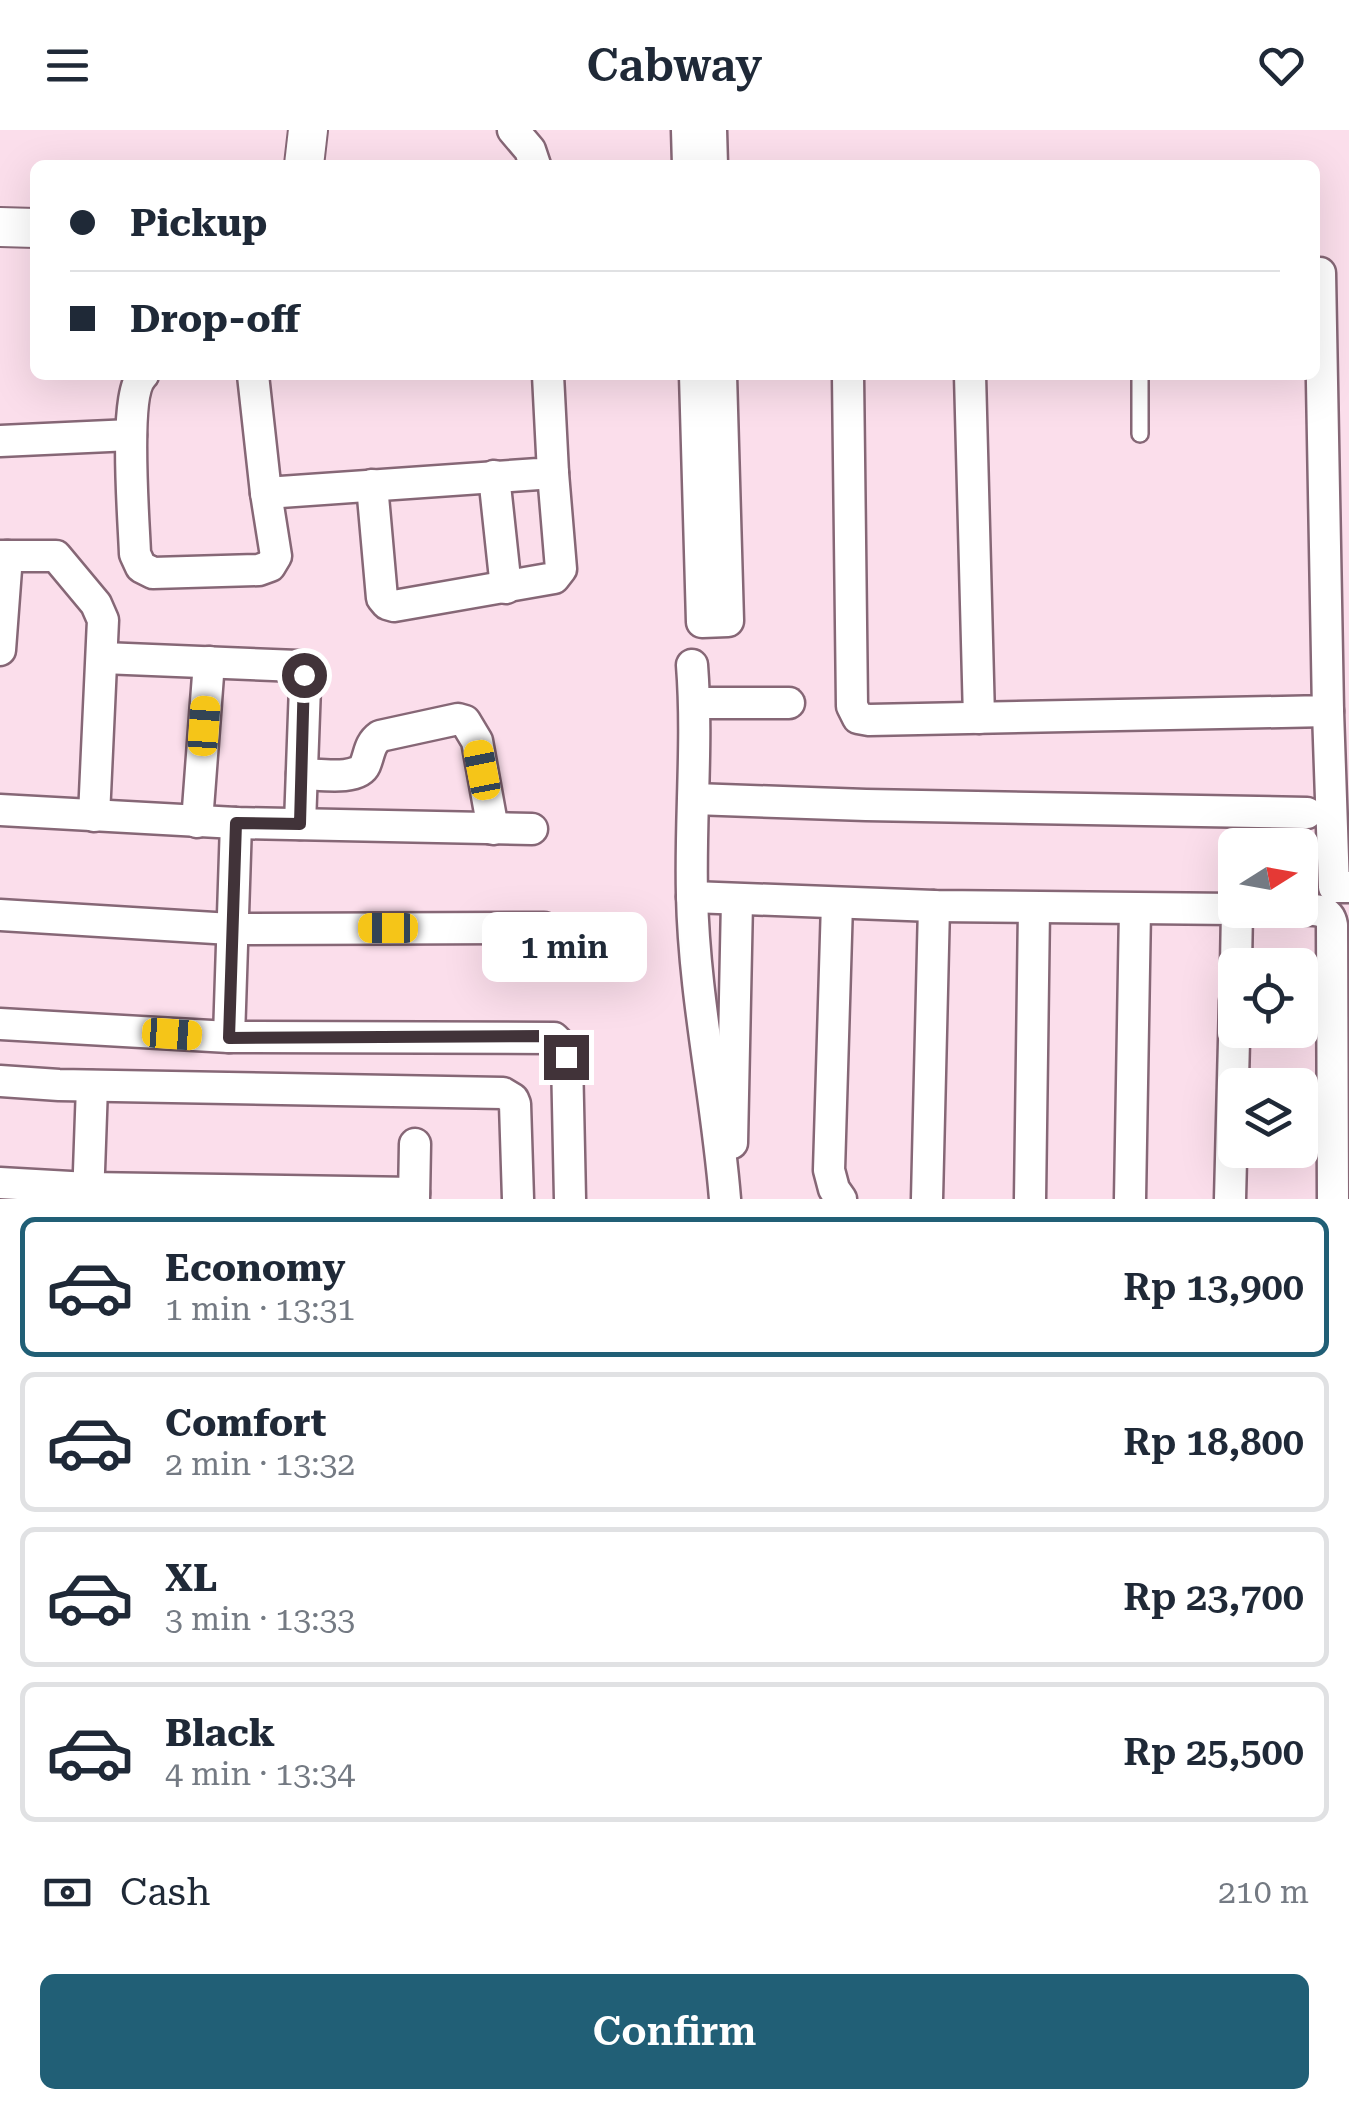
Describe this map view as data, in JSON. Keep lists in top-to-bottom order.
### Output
{
  "north": "right",
  "page": {
    "header": "Cabway",
    "banner": ["Pickup", "Drop-off"],
    "bubble": "1 min",
    "list": [
      {
        "name": "Economy",
        "note": "1 min · 13:31",
        "value": "Rp 13,900"
      },
      {
        "name": "Comfort",
        "note": "2 min · 13:32",
        "value": "Rp 18,800"
      },
      {
        "name": "XL",
        "note": "3 min · 13:33",
        "value": "Rp 23,700"
      },
      {
        "name": "Black",
        "note": "4 min · 13:34",
        "value": "Rp 25,500"
      }
    ],
    "pay": ["Cash", "210 m"],
    "buttons": "Confirm"
  }
}
